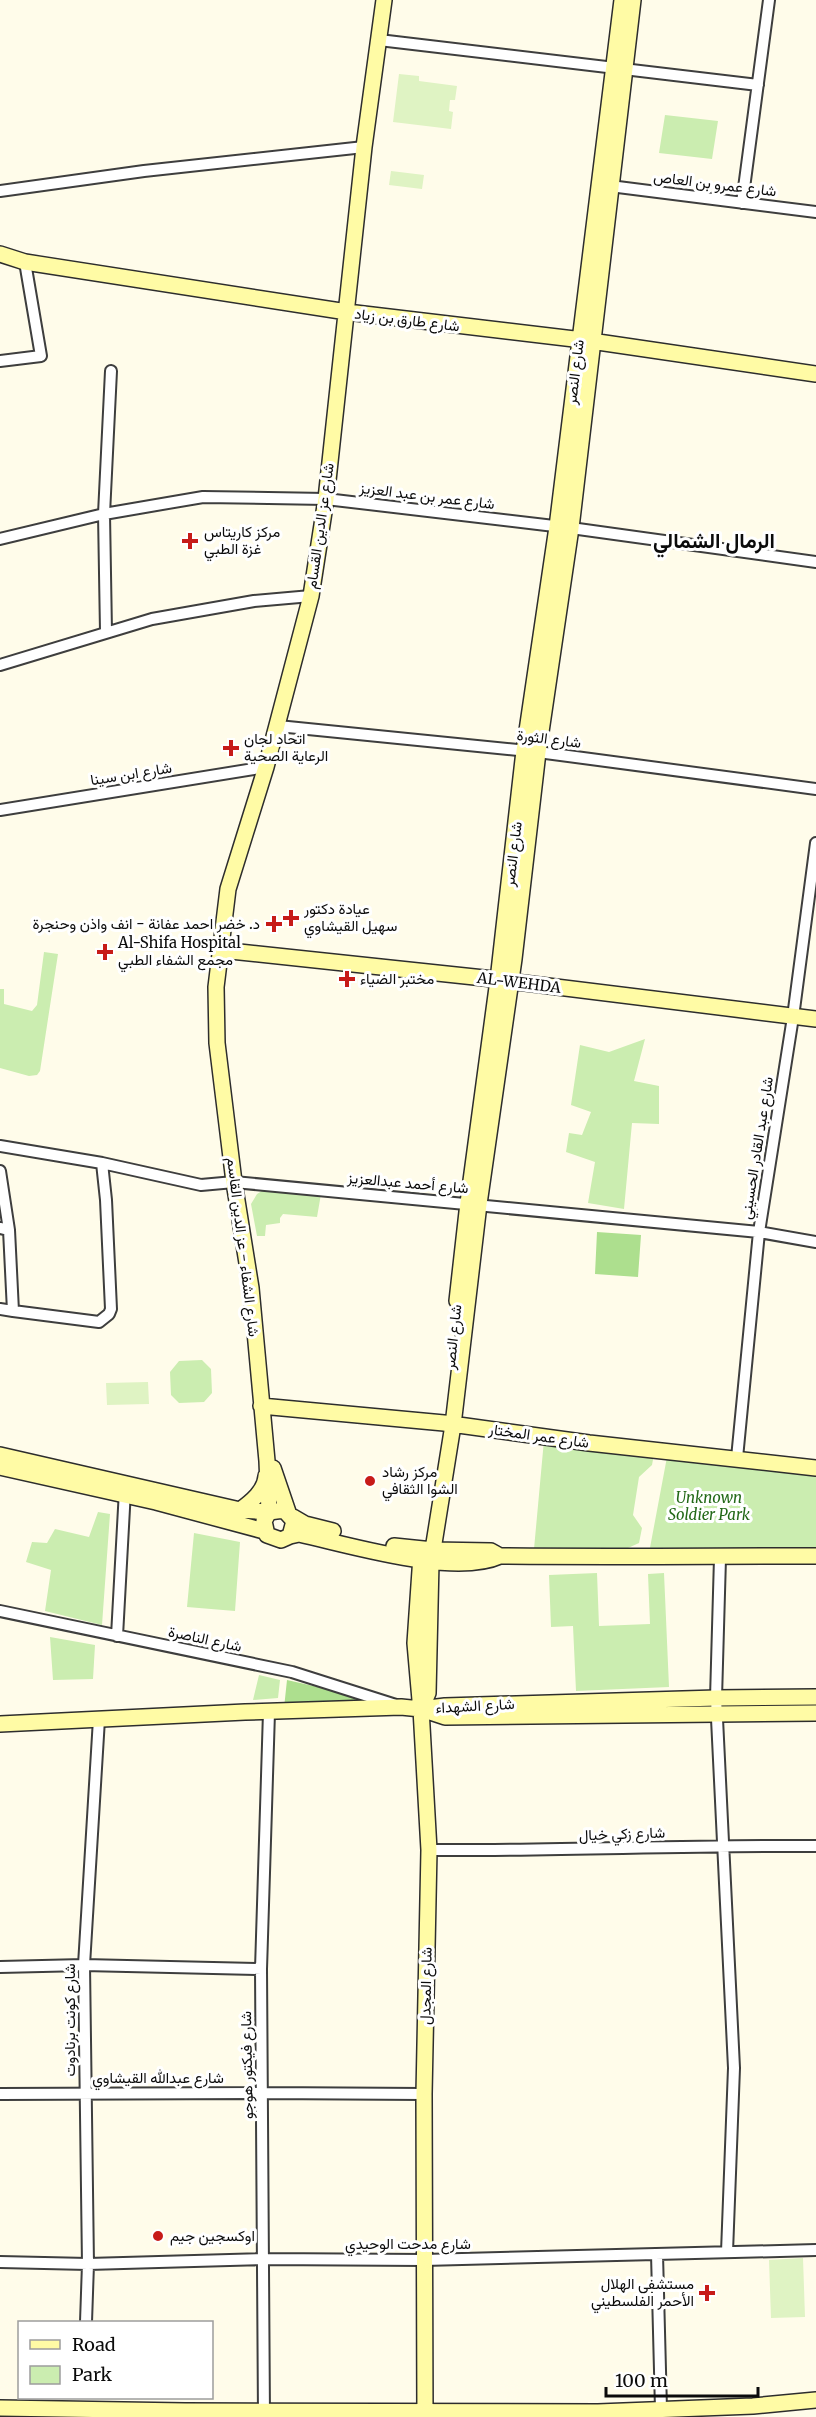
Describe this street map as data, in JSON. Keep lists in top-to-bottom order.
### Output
{
  "streets": {
    "main road": [
      "شارع طارق بن زياد",
      "شارع النصر",
      "شارع عز الدين القسام",
      "AL-WEHDA",
      "شارع الشفاء - عز الدين القاسم",
      "شارع عمر المختار",
      "شارع الشهداء",
      "شارع المجدل"
    ],
    "street": [
      "شارع عمرو بن العاص",
      "شارع عمر بن عبد العزيز",
      "شارع الثورة",
      "شارع ابن سينا",
      "شارع عبد القادر الحسيني",
      "شارع أحمد عبدالعزيز",
      "شارع الناصرة",
      "شارع زكي خيال",
      "شارع كونت برنادوت",
      "شارع فيكتور هوجو",
      "شارع عبدالله القيشاوي",
      "شارع مدحت الوحيدي"
    ]
  },
  "crossings": [
    ["شارع عمرو بن العاص", "شارع النصر"],
    ["شارع طارق بن زياد", "شارع النصر"],
    ["شارع طارق بن زياد", "شارع عز الدين القسام"],
    ["شارع النصر", "شارع عمر بن عبد العزيز"],
    ["شارع النصر", "شارع الثورة"],
    ["شارع النصر", "AL-WEHDA"],
    ["شارع النصر", "شارع أحمد عبدالعزيز"],
    ["شارع النصر", "شارع عمر المختار"],
    ["شارع النصر", "شارع المجدل"],
    ["شارع عمر بن عبد العزيز", "شارع عز الدين القسام"],
    ["شارع عز الدين القسام", "شارع الثورة"],
    ["شارع عز الدين القسام", "شارع ابن سينا"],
    ["شارع عز الدين القسام", "AL-WEHDA"],
    ["شارع عز الدين القسام", "شارع الشفاء - عز الدين القاسم"],
    ["AL-WEHDA", "شارع عبد القادر الحسيني"],
    ["شارع عبد القادر الحسيني", "شارع أحمد عبدالعزيز"],
    ["شارع عبد القادر الحسيني", "شارع عمر المختار"],
    ["شارع أحمد عبدالعزيز", "شارع الشفاء - عز الدين القاسم"],
    ["شارع الشفاء - عز الدين القاسم", "شارع عمر المختار"],
    ["شارع الناصرة", "شارع الشهداء"],
    ["شارع الشهداء", "شارع المجدل"],
    ["شارع زكي خيال", "شارع المجدل"],
    ["شارع المجدل", "شارع عبدالله القيشاوي"],
    ["شارع المجدل", "شارع مدحت الوحيدي"],
    ["شارع كونت برنادوت", "شارع عبدالله القيشاوي"],
    ["شارع كونت برنادوت", "شارع مدحت الوحيدي"],
    ["شارع فيكتور هوجو", "شارع عبدالله القيشاوي"],
    ["شارع فيكتور هوجو", "شارع مدحت الوحيدي"]
  ],
  "districts": ["الرمال الشمالي"],
  "parks": ["Unknown Soldier Park"],
  "places": {
    "health": [
      "مركز كاريتاس غزة الطبي",
      "اتحاد لجان الرعاية الصحية",
      "عيادة دكتور سهيل القيشاوي",
      "د. خضر احمد عفانة - انف واذن وحنجرة",
      "Al-Shifa Hospital مجمع الشفاء الطبي",
      "مختبر الضياء",
      "مستشفى الهلال الأحمر الفلسطيني"
    ],
    "other": ["مركز رشاد الشوا الثقافي", "اوكسجين جيم"]
  },
  "legend": ["Road", "Park"],
  "scale_bar": "100 m"
}
